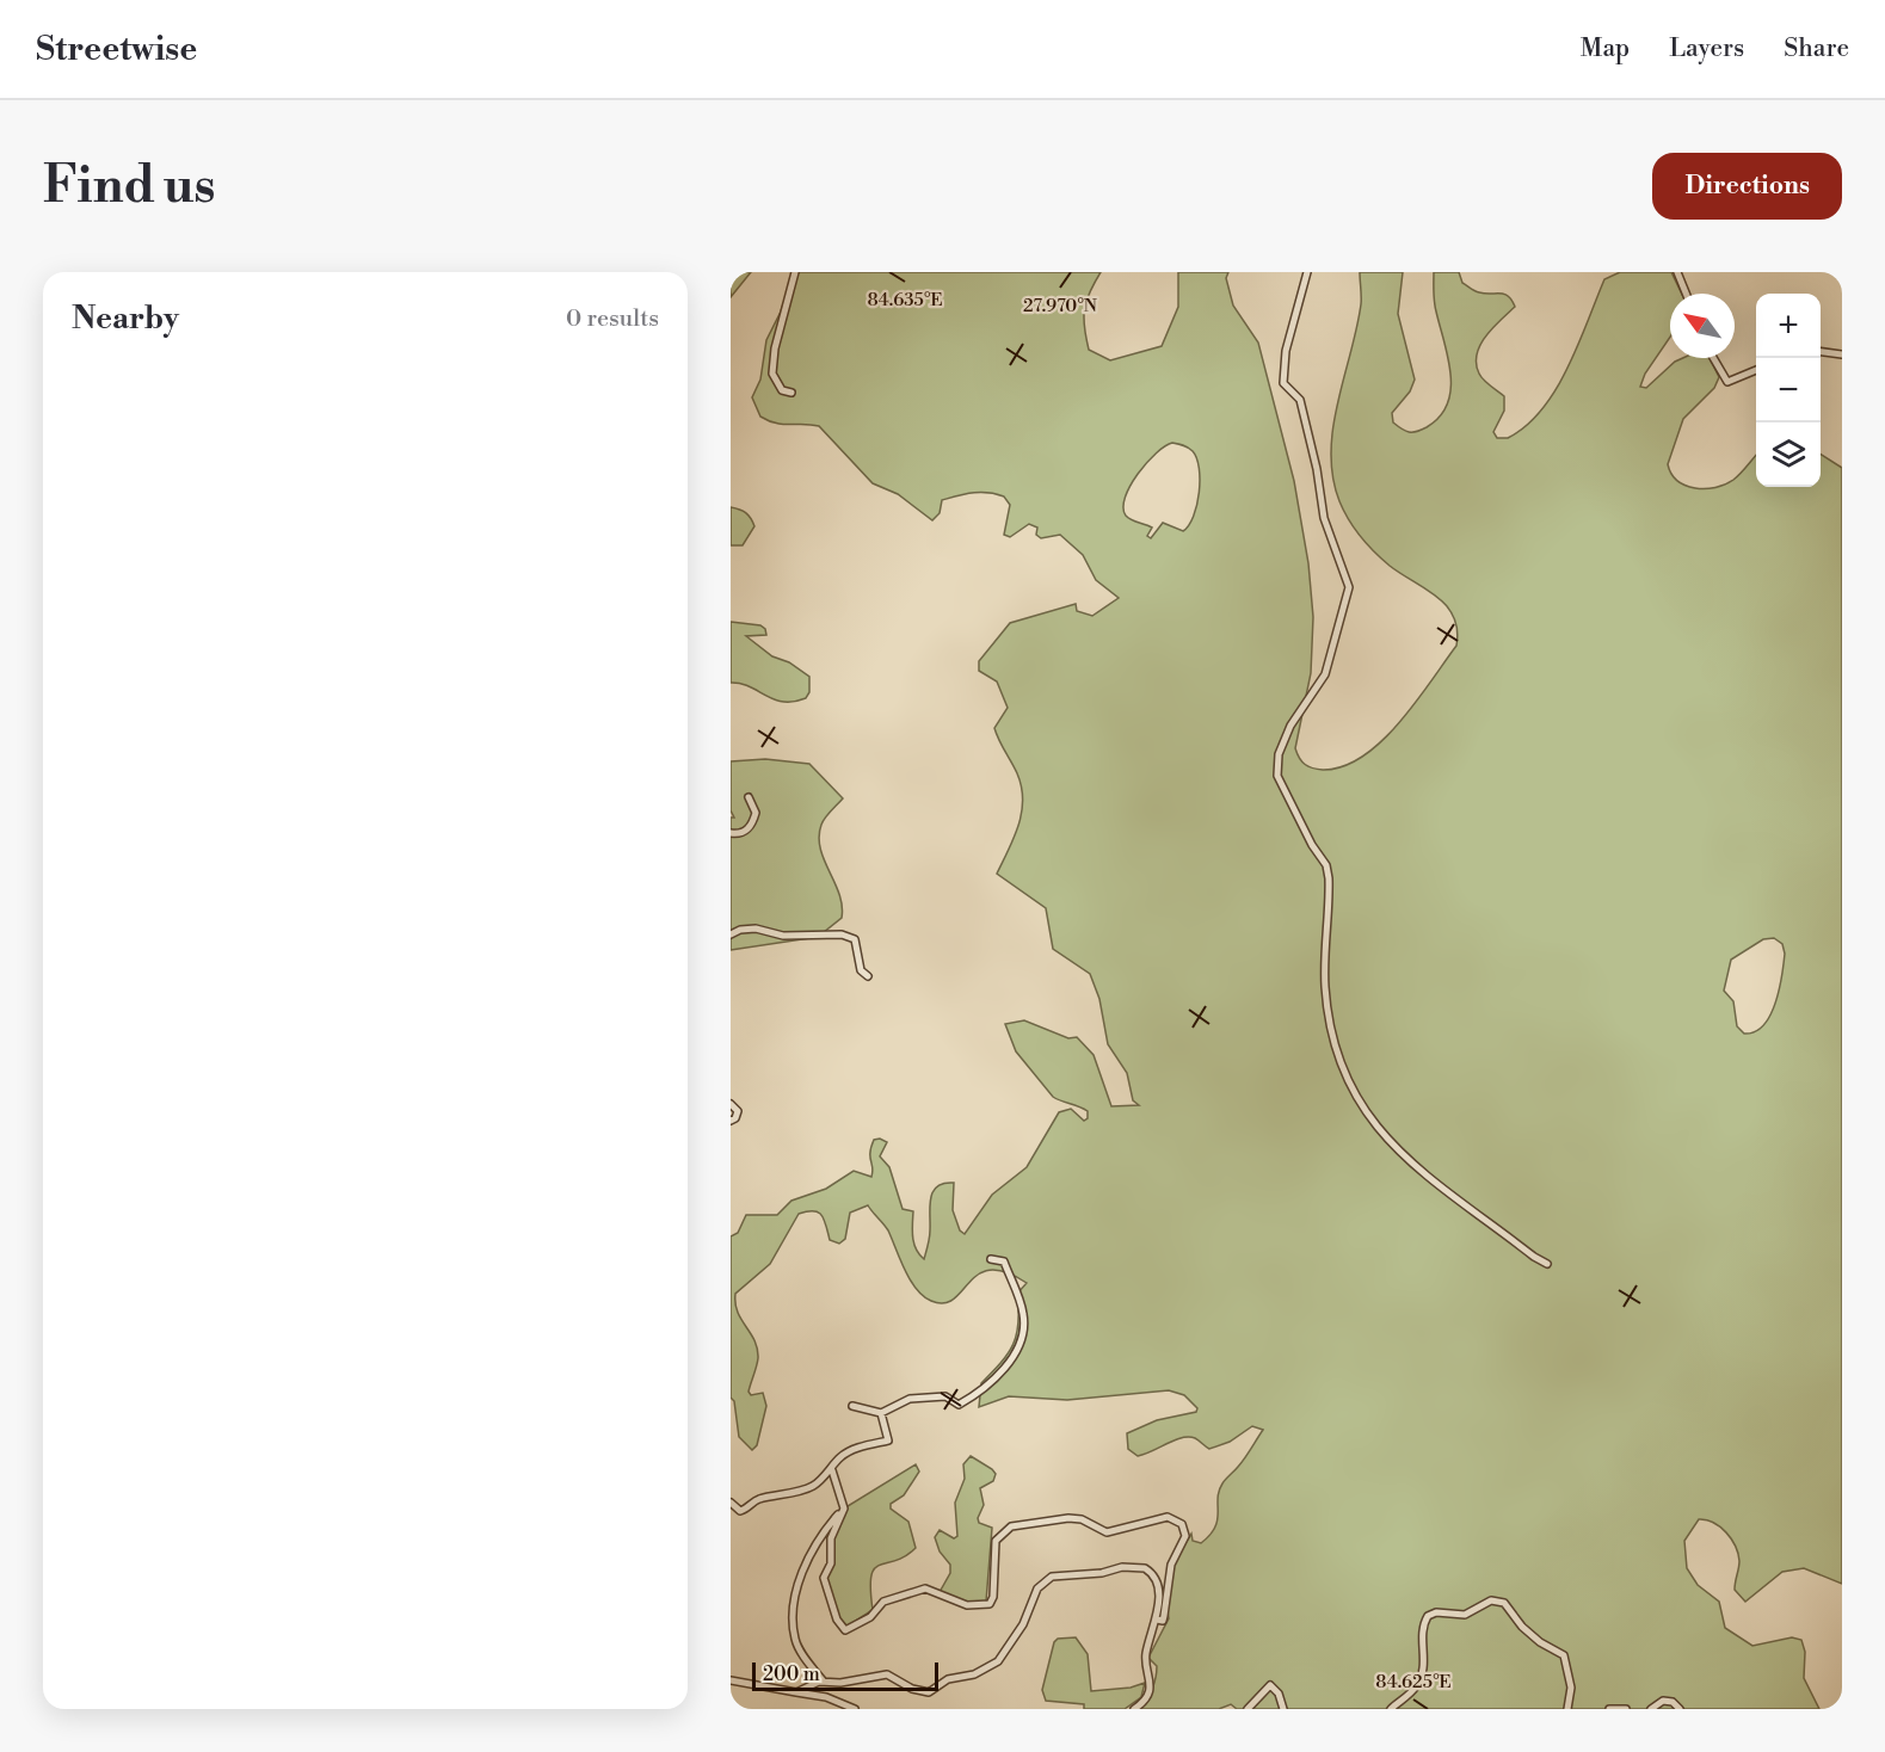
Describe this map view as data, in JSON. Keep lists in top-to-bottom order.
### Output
{
  "scale_bar": "200 m",
  "north": "top left",
  "page": {
    "header": "Streetwise",
    "nav": ["Map", "Layers", "Share"],
    "buttons": "Directions",
    "title": "Find us",
    "heading": ["Nearby", "0 results"],
    "map_buttons": ["+", "−"],
    "scale": "200 m"
  },
  "coordinates": ["84.635°E", "27.970°N", "84.625°E"]
}
